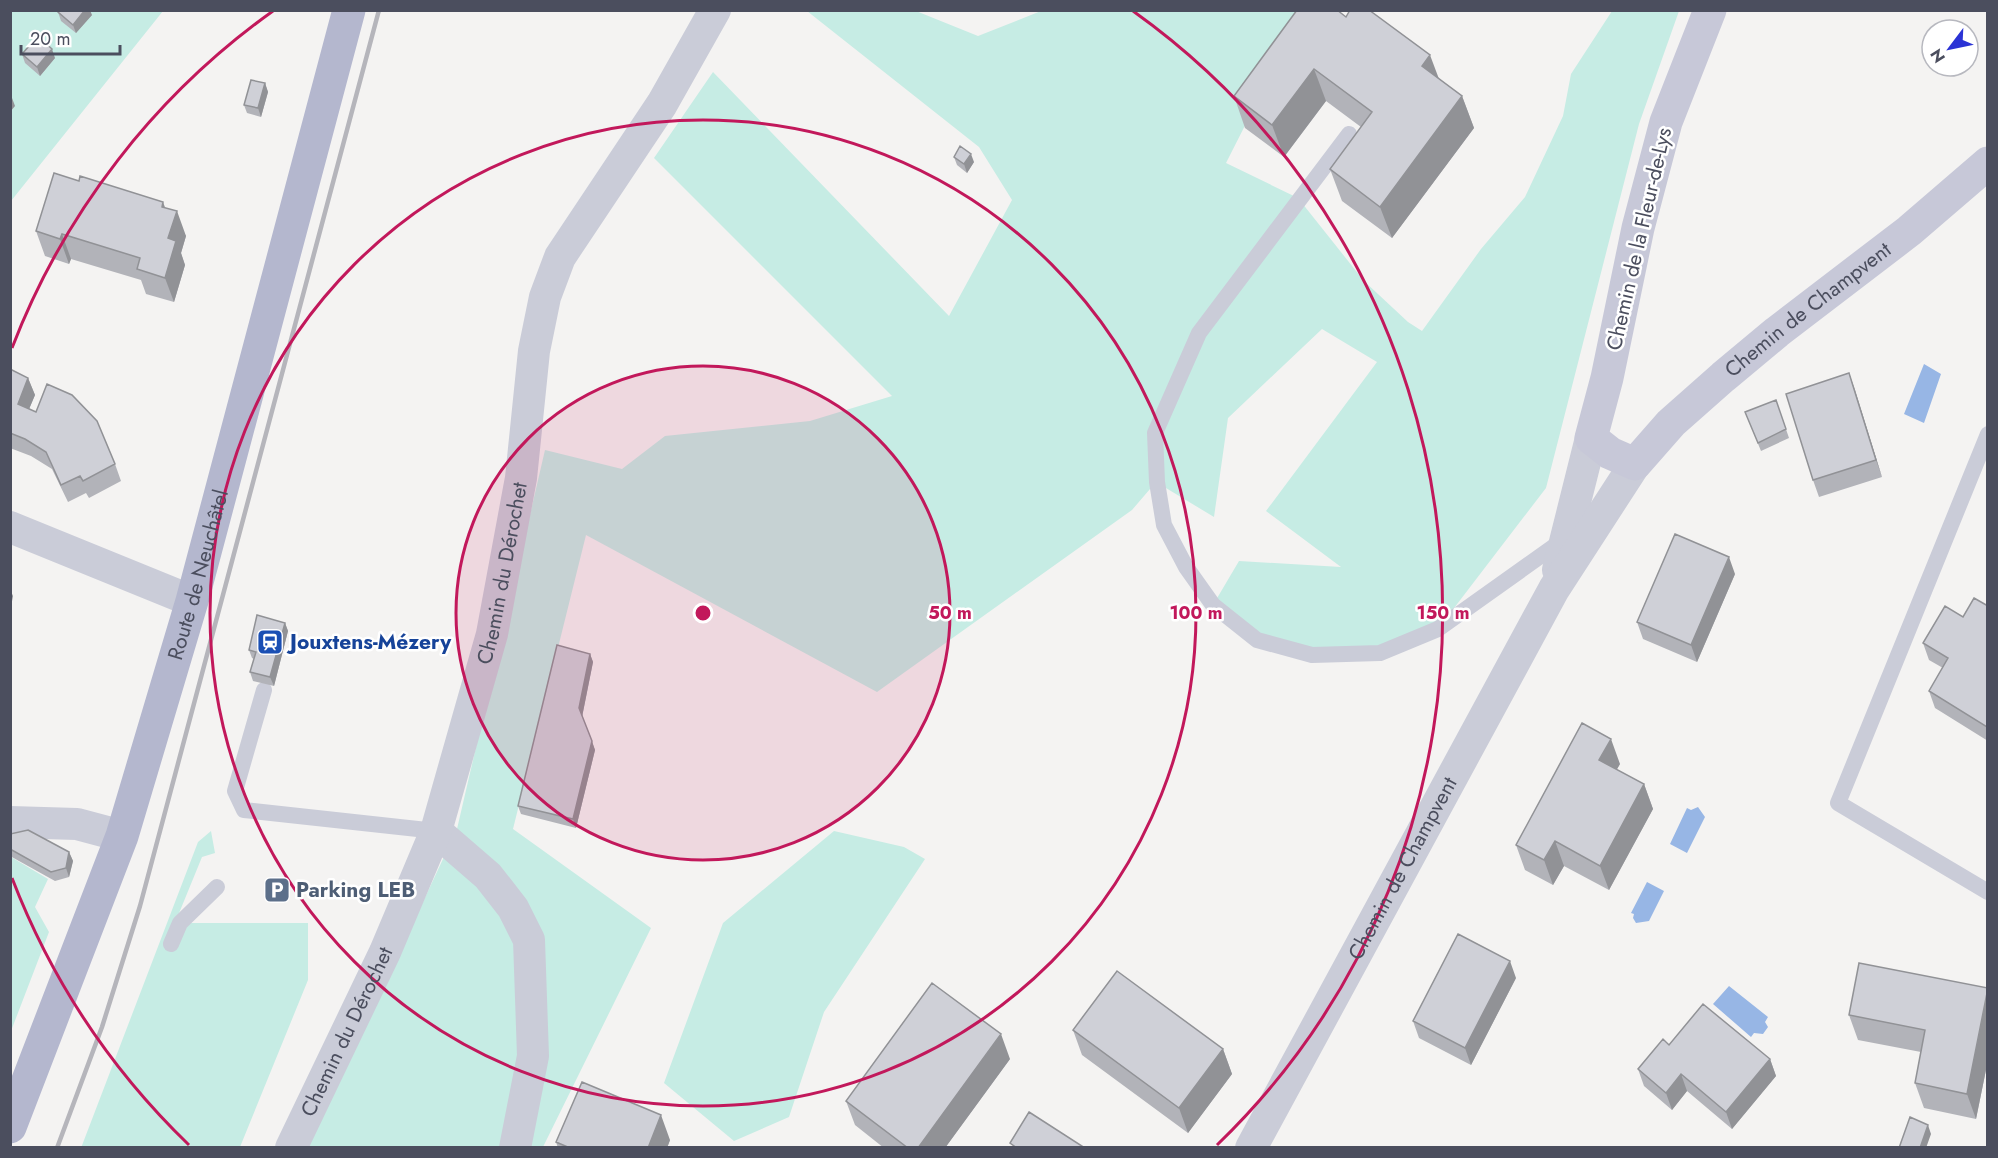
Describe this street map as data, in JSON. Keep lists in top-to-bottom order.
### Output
{
  "streets": {
    "main road": ["Route de Neuchâtel"],
    "street": ["Chemin de la Fleur-de-Lys", "Chemin de Champvent", "Chemin du Dérochet"]
  },
  "crossings": [
    ["Chemin de la Fleur-de-Lys", "Chemin de Champvent"]
  ],
  "places": {
    "station": ["Jouxtens-Mézery"],
    "parking": ["Parking LEB"]
  },
  "scale_bar": "20 m",
  "north": "bottom left",
  "rings": ["50 m", "100 m", "150 m"]
}
